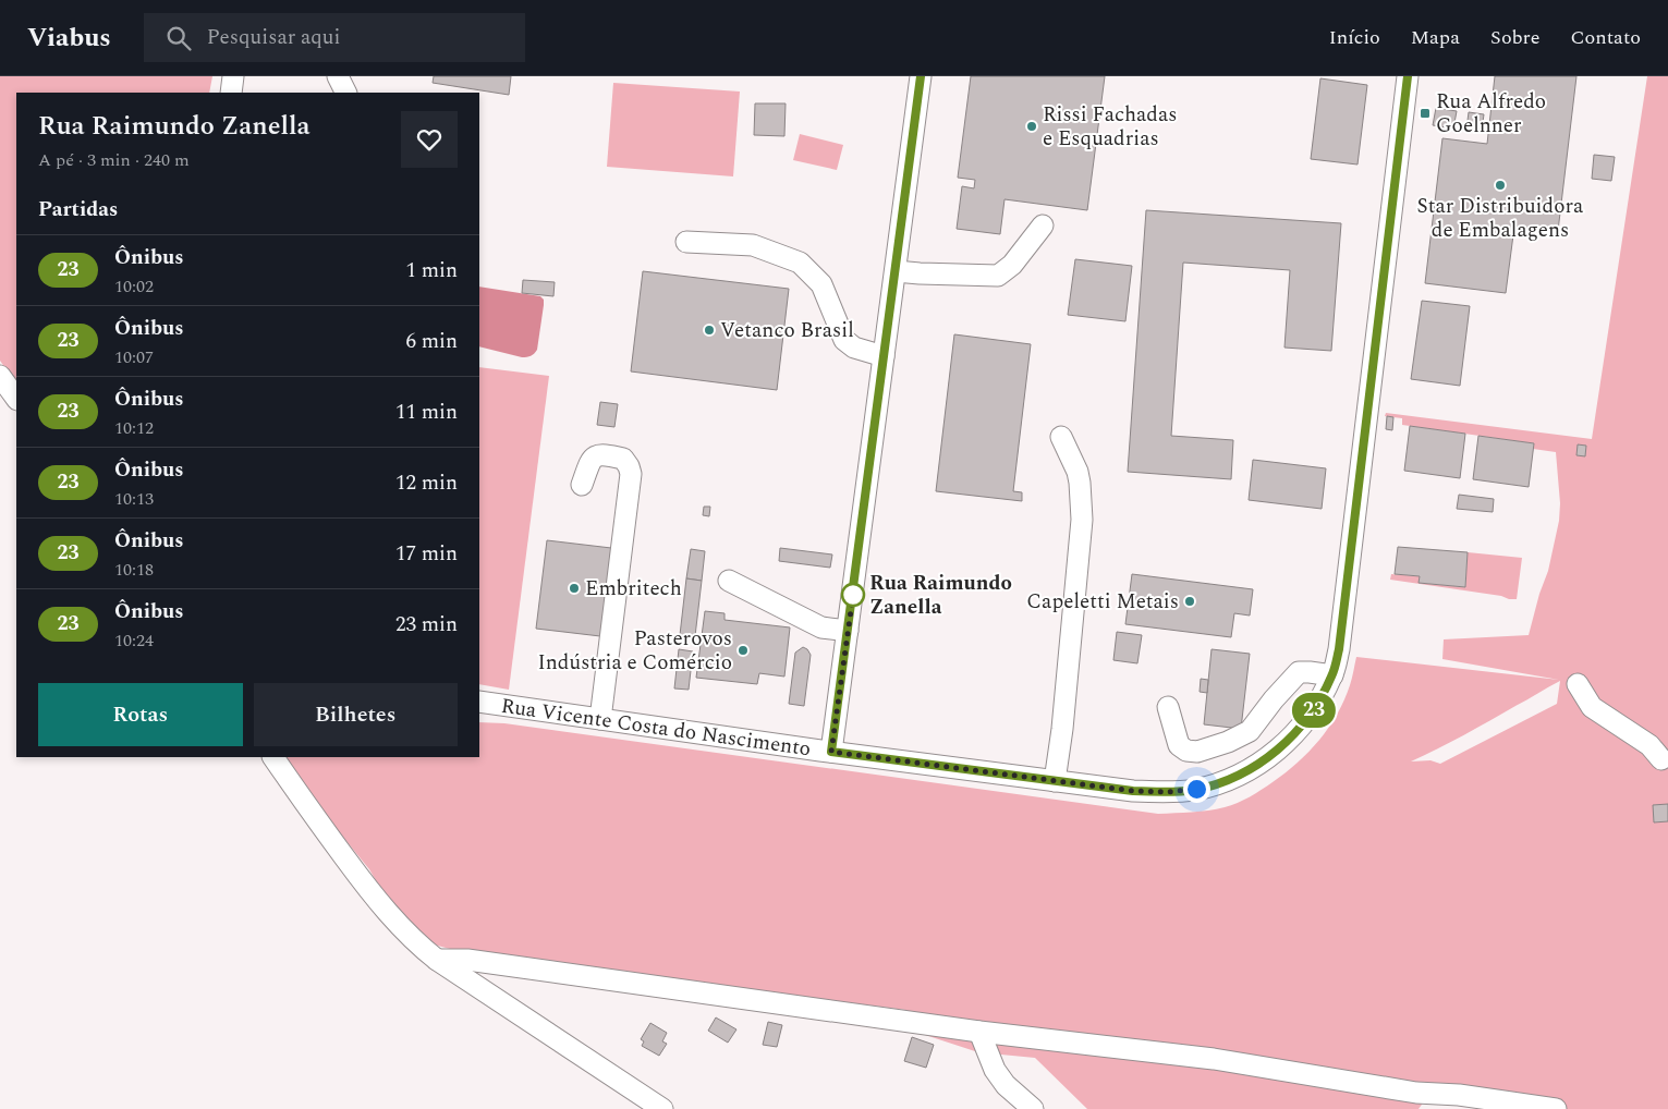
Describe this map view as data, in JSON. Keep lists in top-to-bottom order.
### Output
{
  "streets": {
    "street": ["Rua Vicente Costa do Nascimento"]
  },
  "places": {
    "transit": ["Rua Alfredo Goelnner"],
    "other": [
      "Rissi Fachadas e Esquadrias",
      "Star Distribuidora de Embalagens",
      "Vetanco Brasil",
      "Embritech",
      "Rua Raimundo Zanella",
      "Capeletti Metais",
      "Pasterovos Indústria e Comércio"
    ]
  },
  "lines": ["bus line 23"],
  "page": {
    "header": "Viabus",
    "search": "Pesquisar aqui",
    "nav": [
      "Início",
      "Mapa",
      "Sobre",
      "Contato"
    ],
    "on_map": "23",
    "heading": [
      ["Rua Raimundo Zanella", "A pé · 3 min · 240 m"],
      "Partidas"
    ],
    "list": [
      {
        "mark": "23",
        "name": "Ônibus",
        "note": "10:02",
        "value": "1 min"
      },
      {
        "mark": "23",
        "name": "Ônibus",
        "note": "10:07",
        "value": "6 min"
      },
      {
        "mark": "23",
        "name": "Ônibus",
        "note": "10:12",
        "value": "11 min"
      },
      {
        "mark": "23",
        "name": "Ônibus",
        "note": "10:13",
        "value": "12 min"
      },
      {
        "mark": "23",
        "name": "Ônibus",
        "note": "10:18",
        "value": "17 min"
      },
      {
        "mark": "23",
        "name": "Ônibus",
        "note": "10:24",
        "value": "23 min"
      }
    ],
    "buttons": ["Rotas", "Bilhetes"]
  }
}
